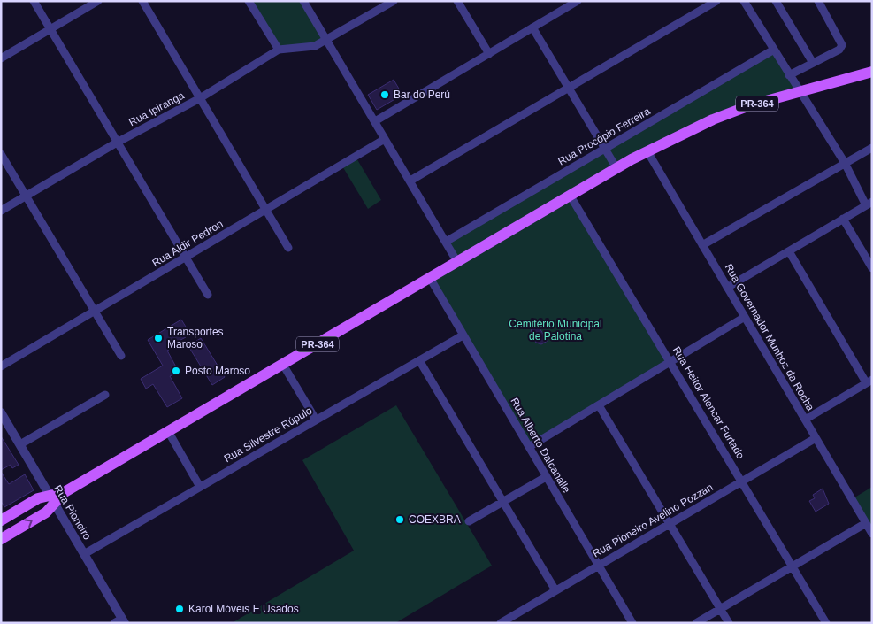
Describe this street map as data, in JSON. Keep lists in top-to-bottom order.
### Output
{
  "streets": {
    "main road": ["PR-364"],
    "street": [
      "Rua Ipiranga",
      "Rua Procópio Ferreira",
      "Rua Aldir Pedron",
      "Rua Governador Munhoz da Rocha",
      "Rua Heitor Alencar Furtado",
      "Rua Silvestre Rúpulo",
      "Rua Alberto Dalcanalle",
      "Rua Pioneiro",
      "Rua Pioneiro Avelino Pozzan"
    ]
  },
  "crossings": [
    ["PR-364", "Rua Governador Munhoz da Rocha"],
    ["PR-364", "Rua Heitor Alencar Furtado"],
    ["PR-364", "Rua Alberto Dalcanalle"],
    ["PR-364", "Rua Pioneiro"],
    ["Rua Governador Munhoz da Rocha", "Rua Pioneiro Avelino Pozzan"],
    ["Rua Heitor Alencar Furtado", "Rua Pioneiro Avelino Pozzan"],
    ["Rua Silvestre Rúpulo", "Rua Alberto Dalcanalle"],
    ["Rua Silvestre Rúpulo", "Rua Pioneiro"],
    ["Rua Alberto Dalcanalle", "Rua Pioneiro Avelino Pozzan"]
  ],
  "parks": ["Cemitério Municipal de Palotina"],
  "places": [
    "Bar do Perú",
    "Transportes Maroso",
    "Posto Maroso",
    "COEXBRA",
    "Karol Móveis E Usados"
  ]
}
